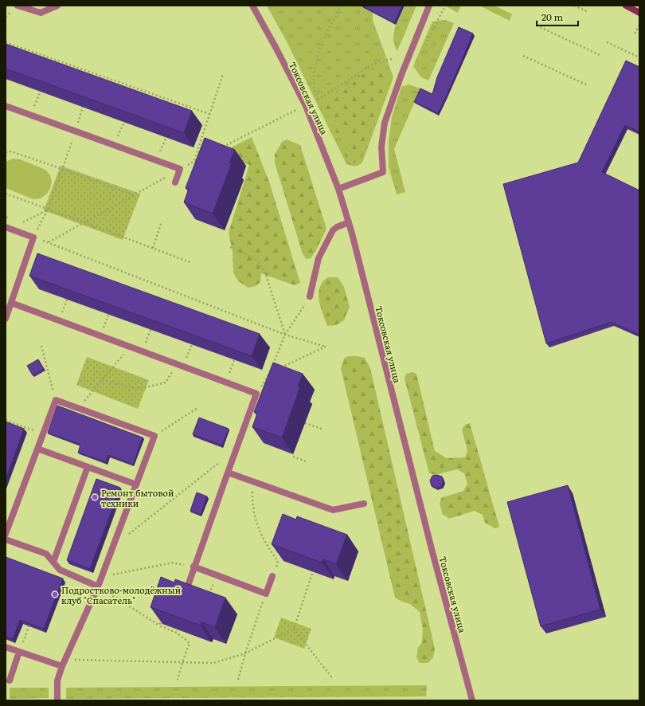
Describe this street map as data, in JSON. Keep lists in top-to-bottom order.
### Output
{
  "streets": {
    "street": ["Токсовская улица"]
  },
  "places": ["Ремонт бытовой техники", "Подростково-молодёжный клуб \"Спасатель\""],
  "scale_bar": "20 m"
}
